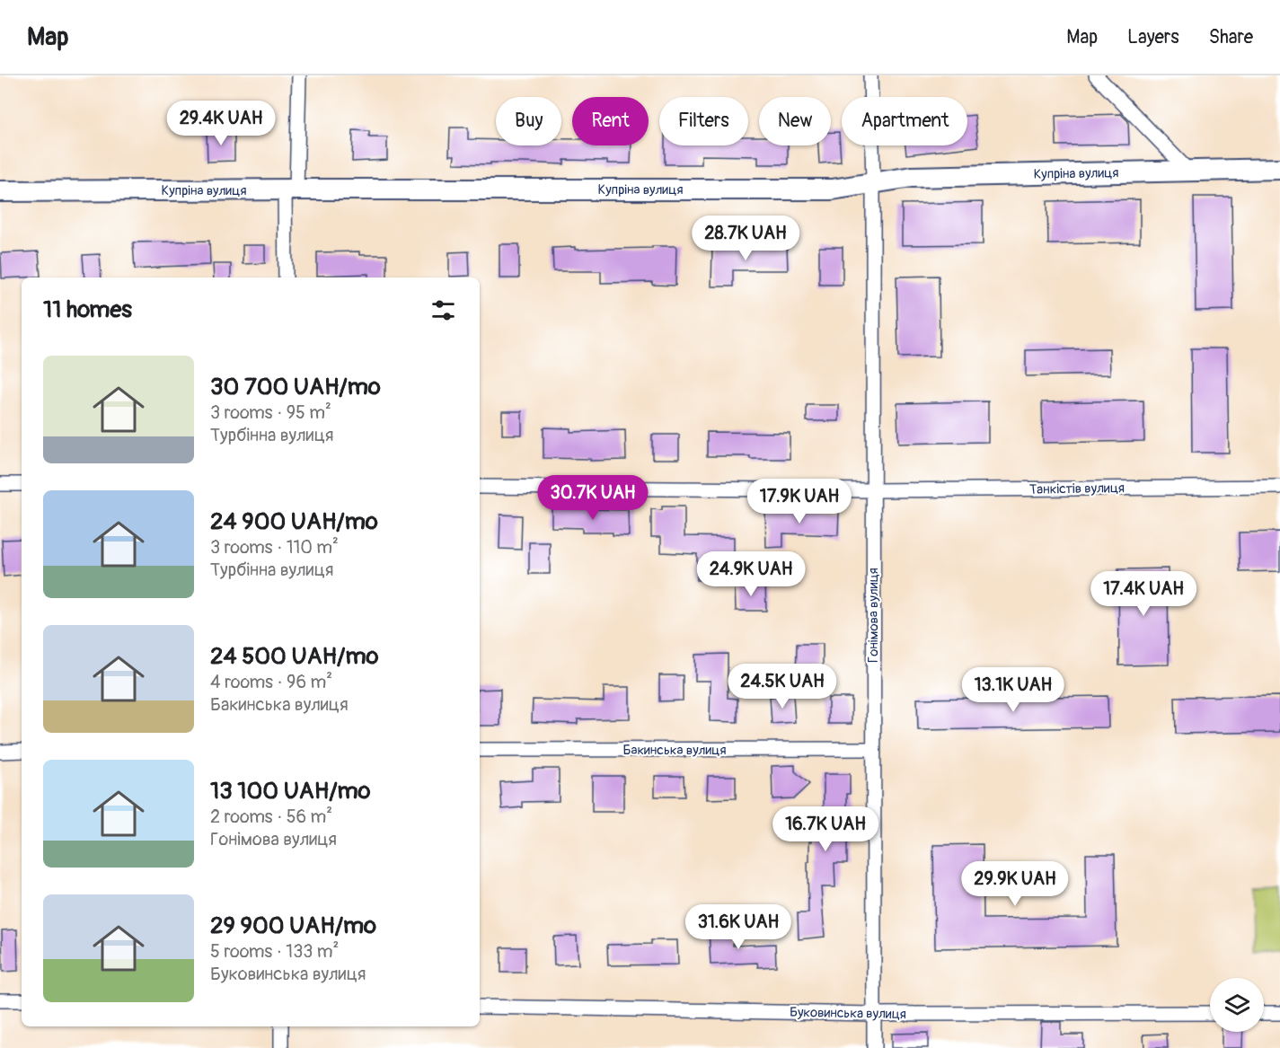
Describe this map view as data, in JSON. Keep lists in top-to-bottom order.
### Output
{
  "streets": {
    "main road": ["Купріна вулиця"],
    "street": [
      "Танкістів вулиця",
      "Гонімова вулиця",
      "Бакинська вулиця",
      "Буковинська вулиця"
    ]
  },
  "crossings": [
    ["Купріна вулиця", "Гонімова вулиця"],
    ["Танкістів вулиця", "Гонімова вулиця"],
    ["Гонімова вулиця", "Бакинська вулиця"],
    ["Гонімова вулиця", "Буковинська вулиця"]
  ],
  "page": {
    "header": "Map",
    "nav": ["Map", "Layers", "Share"],
    "chip": [
      "Buy",
      "Rent",
      "Filters",
      "New",
      "Apartment"
    ],
    "price": [
      "29.4K UAH",
      "28.7K UAH",
      "30.7K UAH",
      "17.9K UAH",
      "24.9K UAH",
      "17.4K UAH",
      "24.5K UAH",
      "13.1K UAH",
      "16.7K UAH",
      "29.9K UAH",
      "31.6K UAH"
    ],
    "heading": "11 homes",
    "list": [
      {
        "name": "30 700 UAH/mo",
        "note": "3 rooms · 95 m² · Турбінна вулиця"
      },
      {
        "name": "24 900 UAH/mo",
        "note": "3 rooms · 110 m² · Турбінна вулиця"
      },
      {
        "name": "24 500 UAH/mo",
        "note": "4 rooms · 96 m² · Бакинська вулиця"
      },
      {
        "name": "13 100 UAH/mo",
        "note": "2 rooms · 56 m² · Гонімова вулиця"
      },
      {
        "name": "29 900 UAH/mo",
        "note": "5 rooms · 133 m² · Буковинська вулиця"
      }
    ]
  }
}
